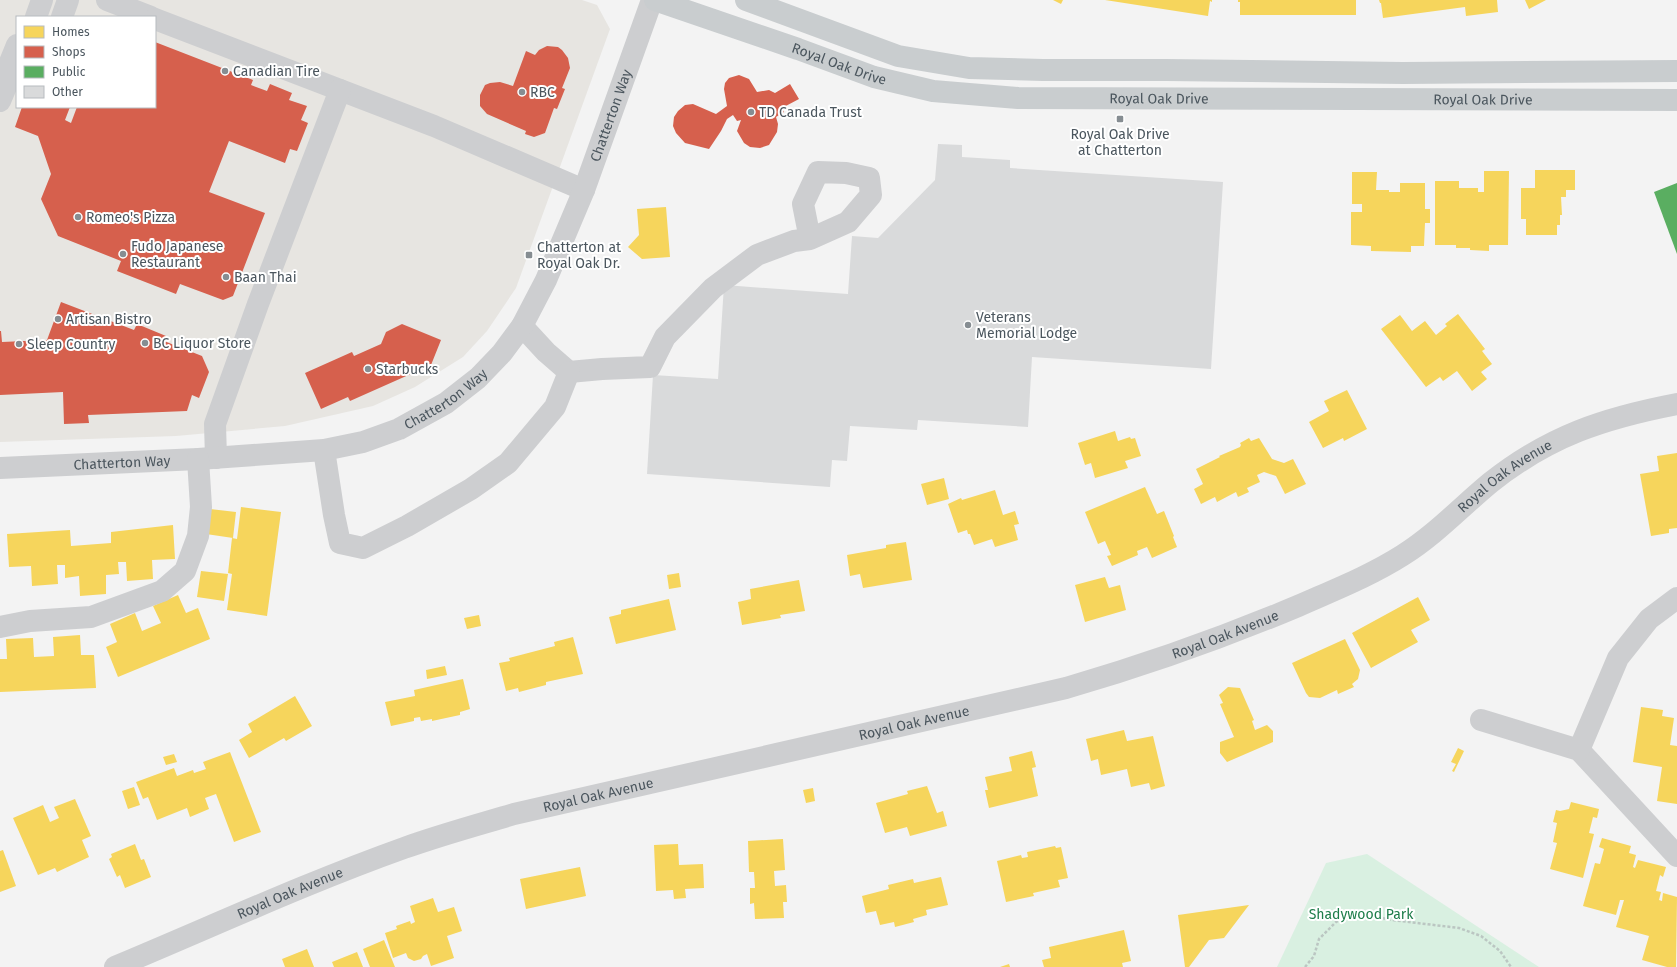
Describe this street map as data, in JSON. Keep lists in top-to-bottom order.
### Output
{
  "streets": {
    "main road": ["Royal Oak Drive"],
    "street": ["Chatterton Way", "Royal Oak Avenue"]
  },
  "crossings": [
    ["Royal Oak Drive", "Chatterton Way"]
  ],
  "parks": ["Shadywood Park"],
  "places": {
    "other": [
      "Canadian Tire",
      "RBC",
      "TD Canada Trust",
      "Romeo's Pizza",
      "Fudo Japanese Restaurant",
      "Baan Thai",
      "Artisan Bistro",
      "Veterans Memorial Lodge",
      "BC Liquor Store",
      "Sleep Country",
      "Starbucks"
    ],
    "transit": ["Royal Oak Drive at Chatterton", "Chatterton at Royal Oak Dr."]
  },
  "legend": [
    "Homes",
    "Shops",
    "Public",
    "Other"
  ]
}
